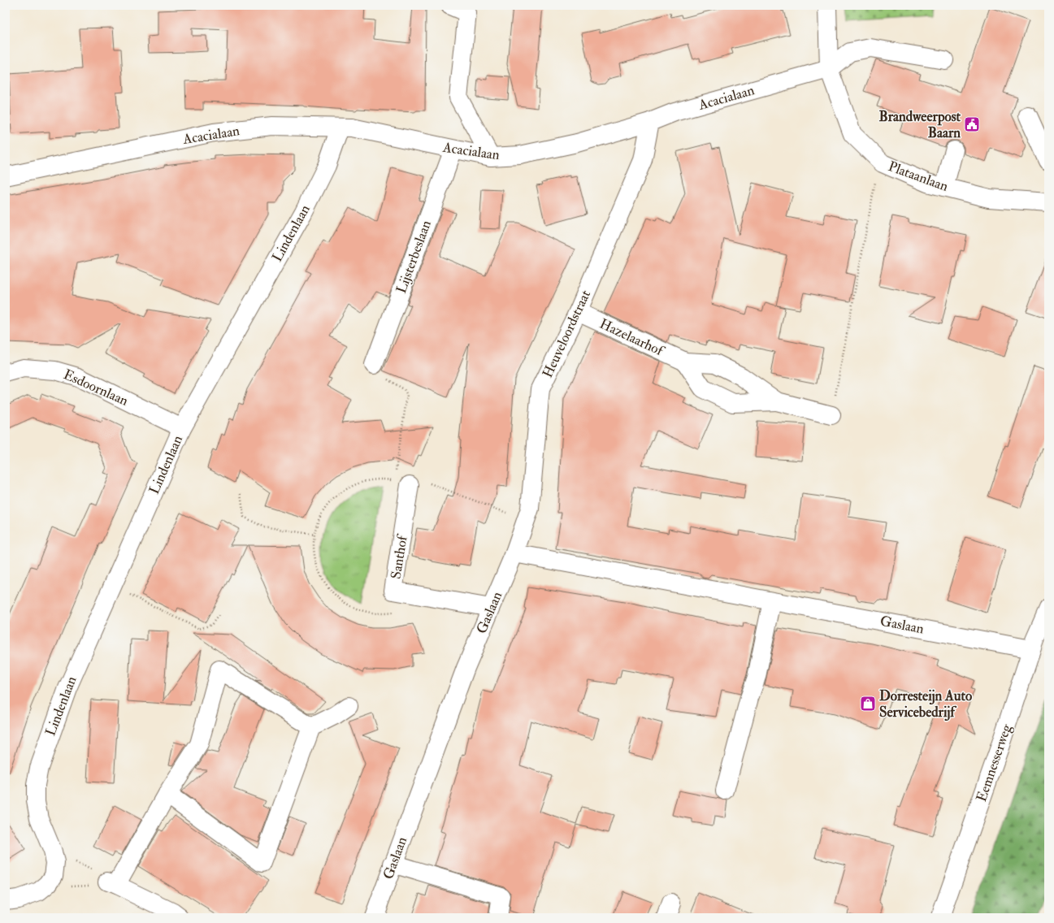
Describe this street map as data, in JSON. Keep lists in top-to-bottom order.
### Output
{
  "streets": {
    "street": [
      "Acacialaan",
      "Plataanlaan",
      "Lindenlaan",
      "Lijsterbeslaan",
      "Heuveloordstraat",
      "Hazelaarhof",
      "Esdoornlaan",
      "Santhof",
      "Gaslaan",
      "Eemnesserweg"
    ]
  },
  "crossings": [
    ["Acacialaan", "Plataanlaan"],
    ["Acacialaan", "Lindenlaan"],
    ["Acacialaan", "Lijsterbeslaan"],
    ["Acacialaan", "Heuveloordstraat"],
    ["Lindenlaan", "Esdoornlaan"],
    ["Heuveloordstraat", "Hazelaarhof"],
    ["Heuveloordstraat", "Gaslaan"],
    ["Santhof", "Gaslaan"],
    ["Gaslaan", "Eemnesserweg"]
  ],
  "places": {
    "public building": ["Brandweerpost Baarn"],
    "shop": ["Dorresteijn Auto Servicebedrijf"]
  }
}
